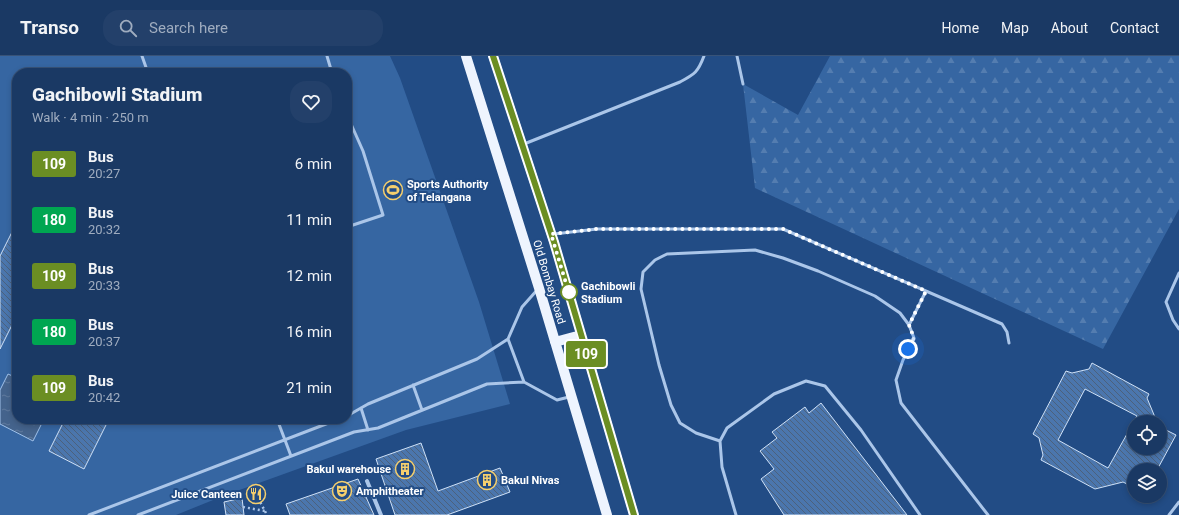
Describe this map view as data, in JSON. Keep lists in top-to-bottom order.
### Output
{
  "streets": {
    "main road": ["Old Bombay Road"]
  },
  "places": {
    "sports": ["Sports Authority of Telangana"],
    "other": ["Gachibowli Stadium"],
    "building": ["Bakul warehouse", "Bakul Nivas"],
    "theatre": ["Amphitheater"],
    "restaurant": ["Juice Canteen"]
  },
  "lines": ["bus line 109"],
  "page": {
    "header": "Transo",
    "search": "Search here",
    "nav": [
      "Home",
      "Map",
      "About",
      "Contact"
    ],
    "on_map": "109",
    "heading": ["Gachibowli Stadium", "Walk · 4 min · 250 m"],
    "list": [
      {
        "mark": "109",
        "name": "Bus",
        "note": "20:27",
        "value": "6 min"
      },
      {
        "mark": "180",
        "name": "Bus",
        "note": "20:32",
        "value": "11 min"
      },
      {
        "mark": "109",
        "name": "Bus",
        "note": "20:33",
        "value": "12 min"
      },
      {
        "mark": "180",
        "name": "Bus",
        "note": "20:37",
        "value": "16 min"
      },
      {
        "mark": "109",
        "name": "Bus",
        "note": "20:42",
        "value": "21 min"
      }
    ]
  }
}
